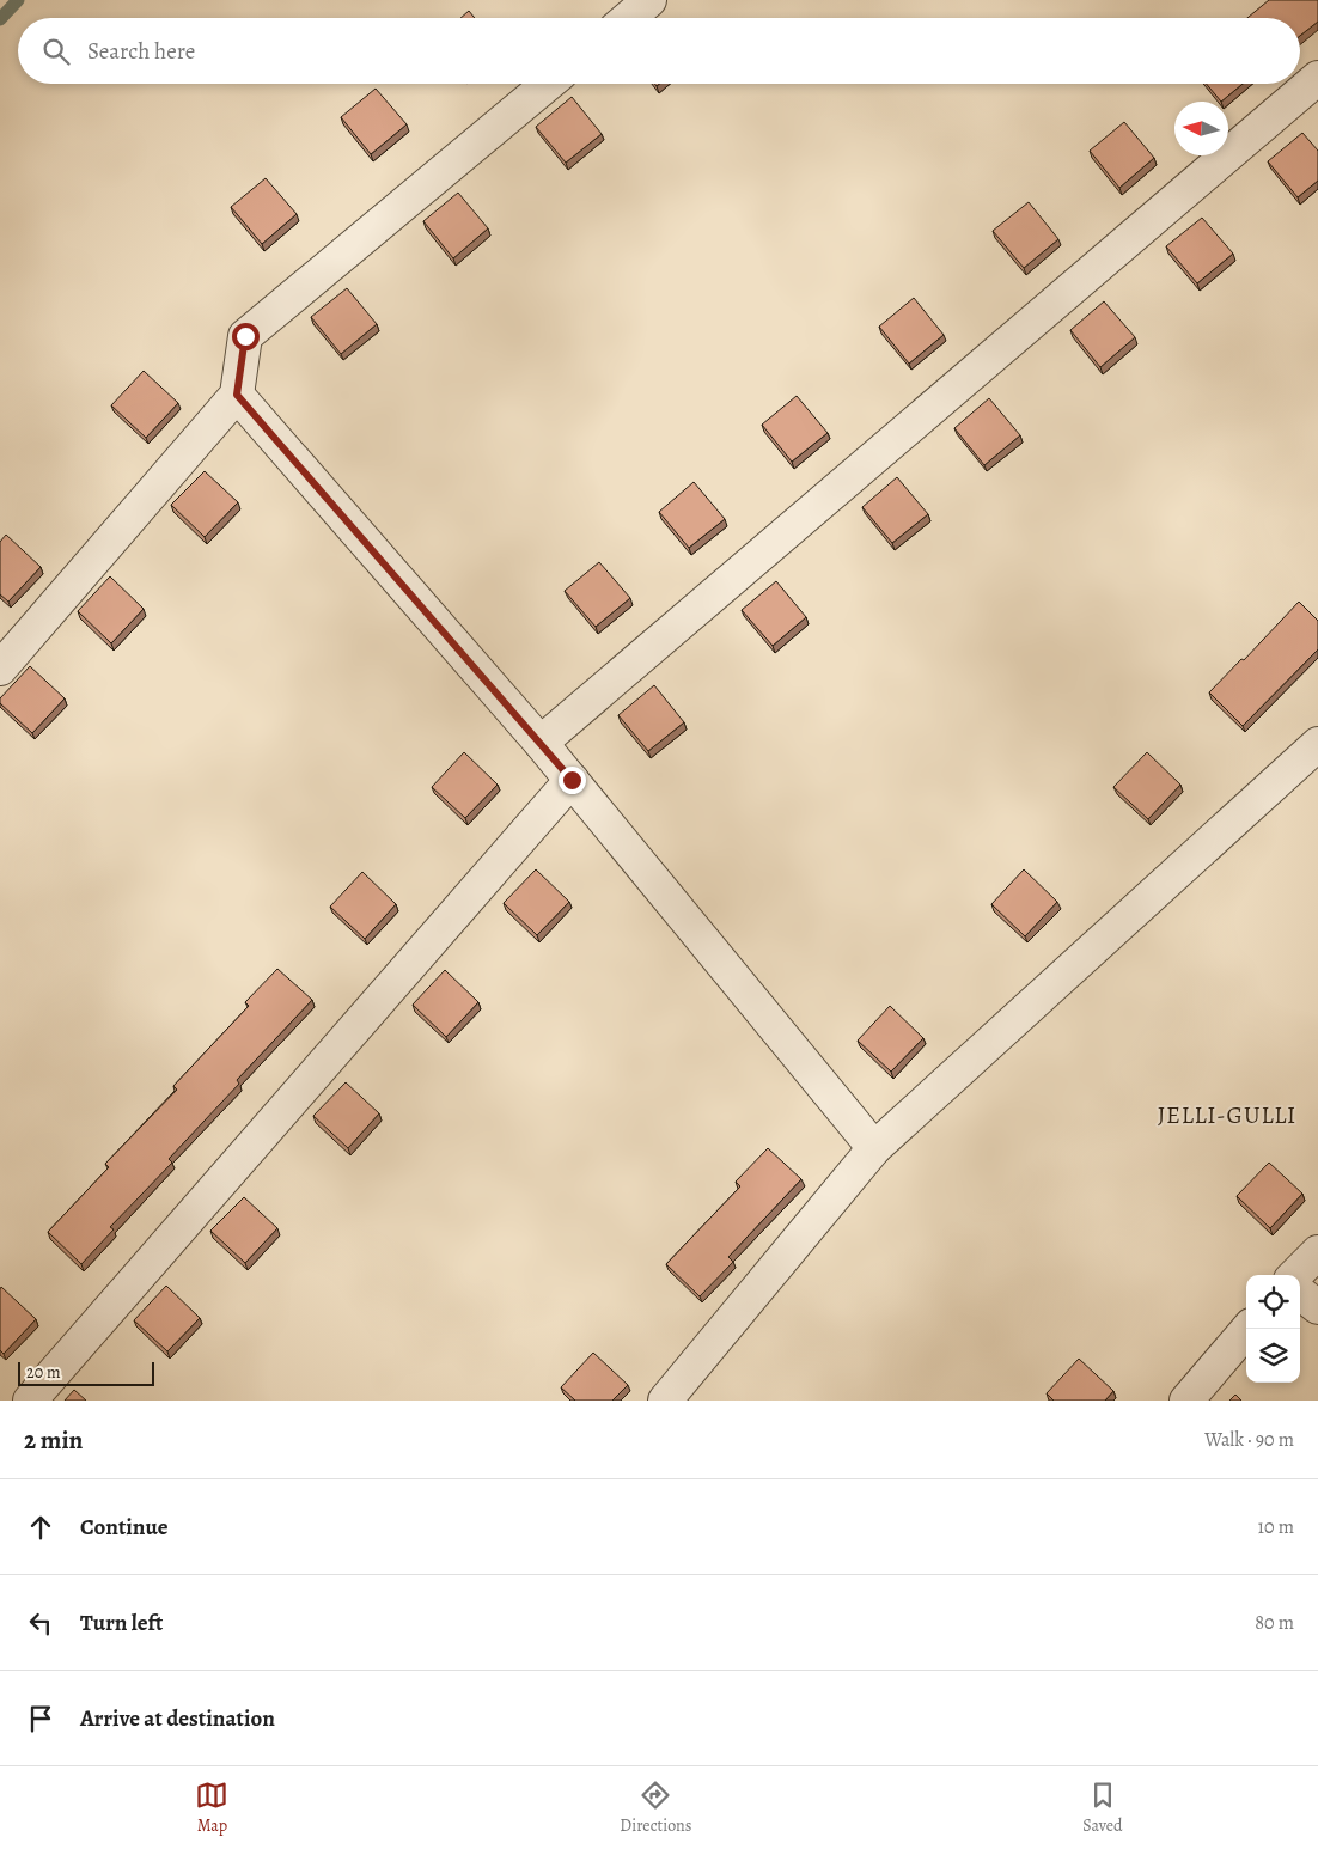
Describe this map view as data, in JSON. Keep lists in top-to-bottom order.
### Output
{
  "districts": ["JELLI-GULLI"],
  "scale_bar": "20 m",
  "north": "left",
  "page": {
    "search": "Search here",
    "scale": "20 m",
    "heading": ["2 min", "Walk · 90 m"],
    "list": [
      ["Continue", "10 m"],
      ["Turn left", "80 m"],
      "Arrive at destination"
    ],
    "nav": ["Map", "Directions", "Saved"]
  }
}
